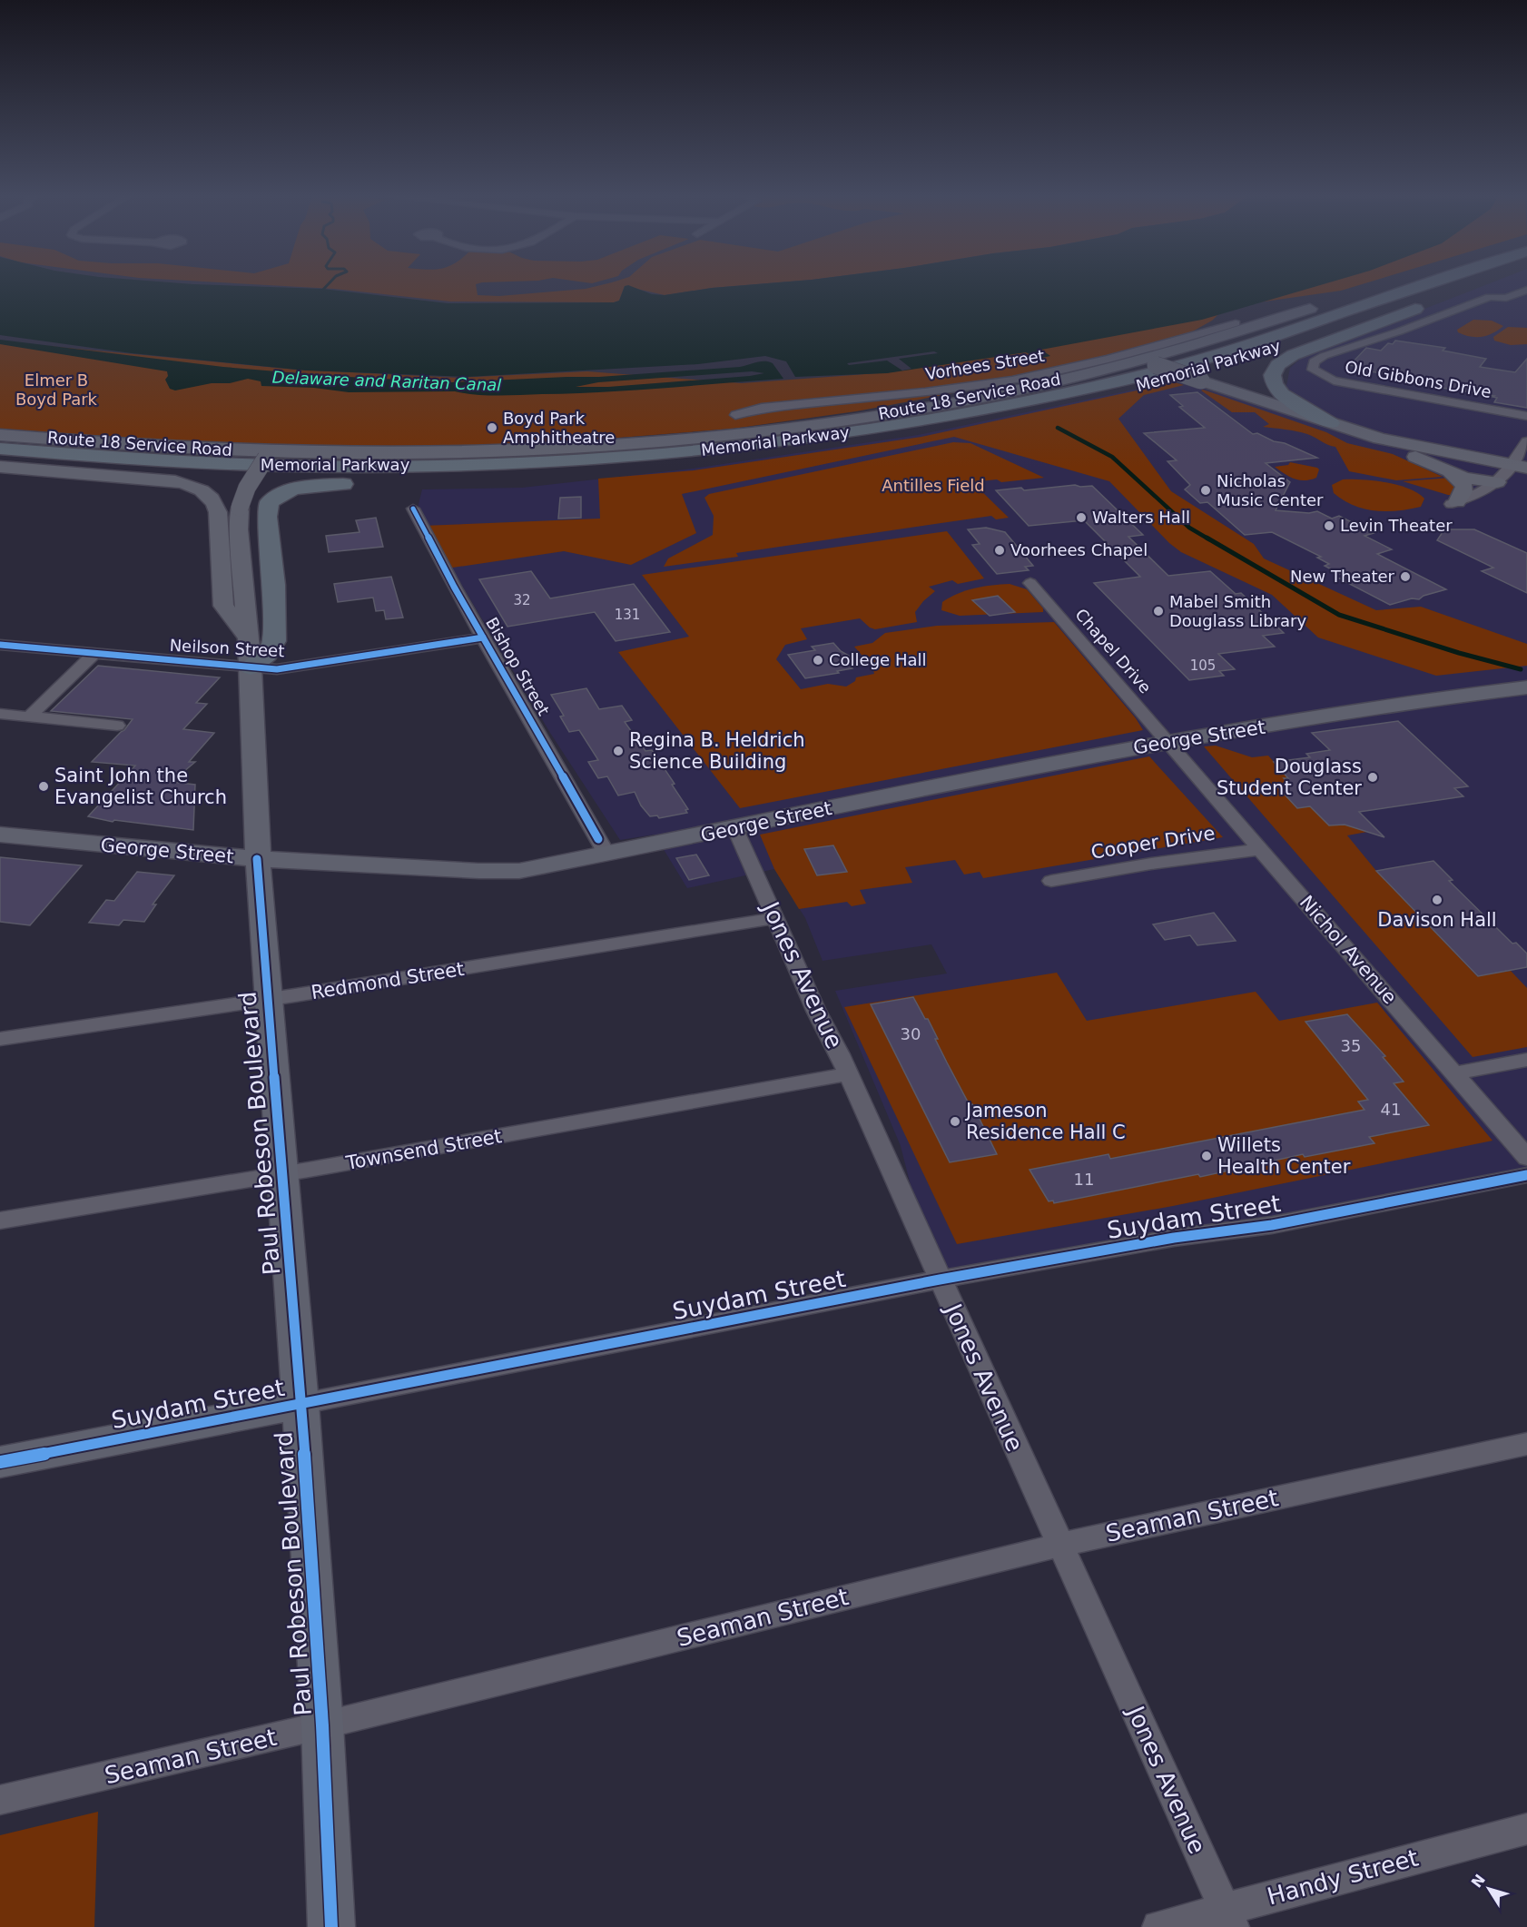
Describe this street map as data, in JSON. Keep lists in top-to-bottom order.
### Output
{
  "streets": {
    "highway": ["Memorial Parkway"],
    "main road": [
      "Route 18 Service Road",
      "George Street",
      "Paul Robeson Boulevard",
      "Suydam Street"
    ],
    "street": [
      "Vorhees Street",
      "Old Gibbons Drive",
      "Neilson Street",
      "Chapel Drive",
      "Bishop Street",
      "Cooper Drive",
      "Nichol Avenue",
      "Jones Avenue",
      "Redmond Street",
      "Townsend Street",
      "Seaman Street",
      "Handy Street"
    ]
  },
  "crossings": [
    ["Route 18 Service Road", "Paul Robeson Boulevard"],
    ["Neilson Street", "Bishop Street"],
    ["Neilson Street", "Paul Robeson Boulevard"],
    ["Chapel Drive", "George Street"],
    ["Chapel Drive", "Nichol Avenue"],
    ["Bishop Street", "George Street"],
    ["George Street", "Nichol Avenue"],
    ["George Street", "Jones Avenue"],
    ["George Street", "Paul Robeson Boulevard"],
    ["Cooper Drive", "Nichol Avenue"],
    ["Jones Avenue", "Redmond Street"],
    ["Jones Avenue", "Townsend Street"],
    ["Jones Avenue", "Suydam Street"],
    ["Jones Avenue", "Seaman Street"],
    ["Jones Avenue", "Handy Street"],
    ["Redmond Street", "Paul Robeson Boulevard"],
    ["Paul Robeson Boulevard", "Townsend Street"],
    ["Paul Robeson Boulevard", "Suydam Street"],
    ["Paul Robeson Boulevard", "Seaman Street"]
  ],
  "water": ["Delaware and Raritan Canal"],
  "parks": ["Elmer B Boyd Park", "Antilles Field"],
  "places": [
    "Boyd Park Amphitheatre",
    "Nicholas Music Center",
    "Walters Hall",
    "Levin Theater",
    "Voorhees Chapel",
    "New Theater",
    "Mabel Smith Douglass Library",
    "College Hall",
    "Regina B. Heldrich Science Building",
    "Douglass Student Center",
    "Saint John the Evangelist Church",
    "Davison Hall",
    "Jameson Residence Hall C",
    "Willets Health Center"
  ],
  "house_numbers": [
    "32",
    "131",
    "105",
    "30",
    "35",
    "41",
    "11"
  ],
  "north": "top left"
}
